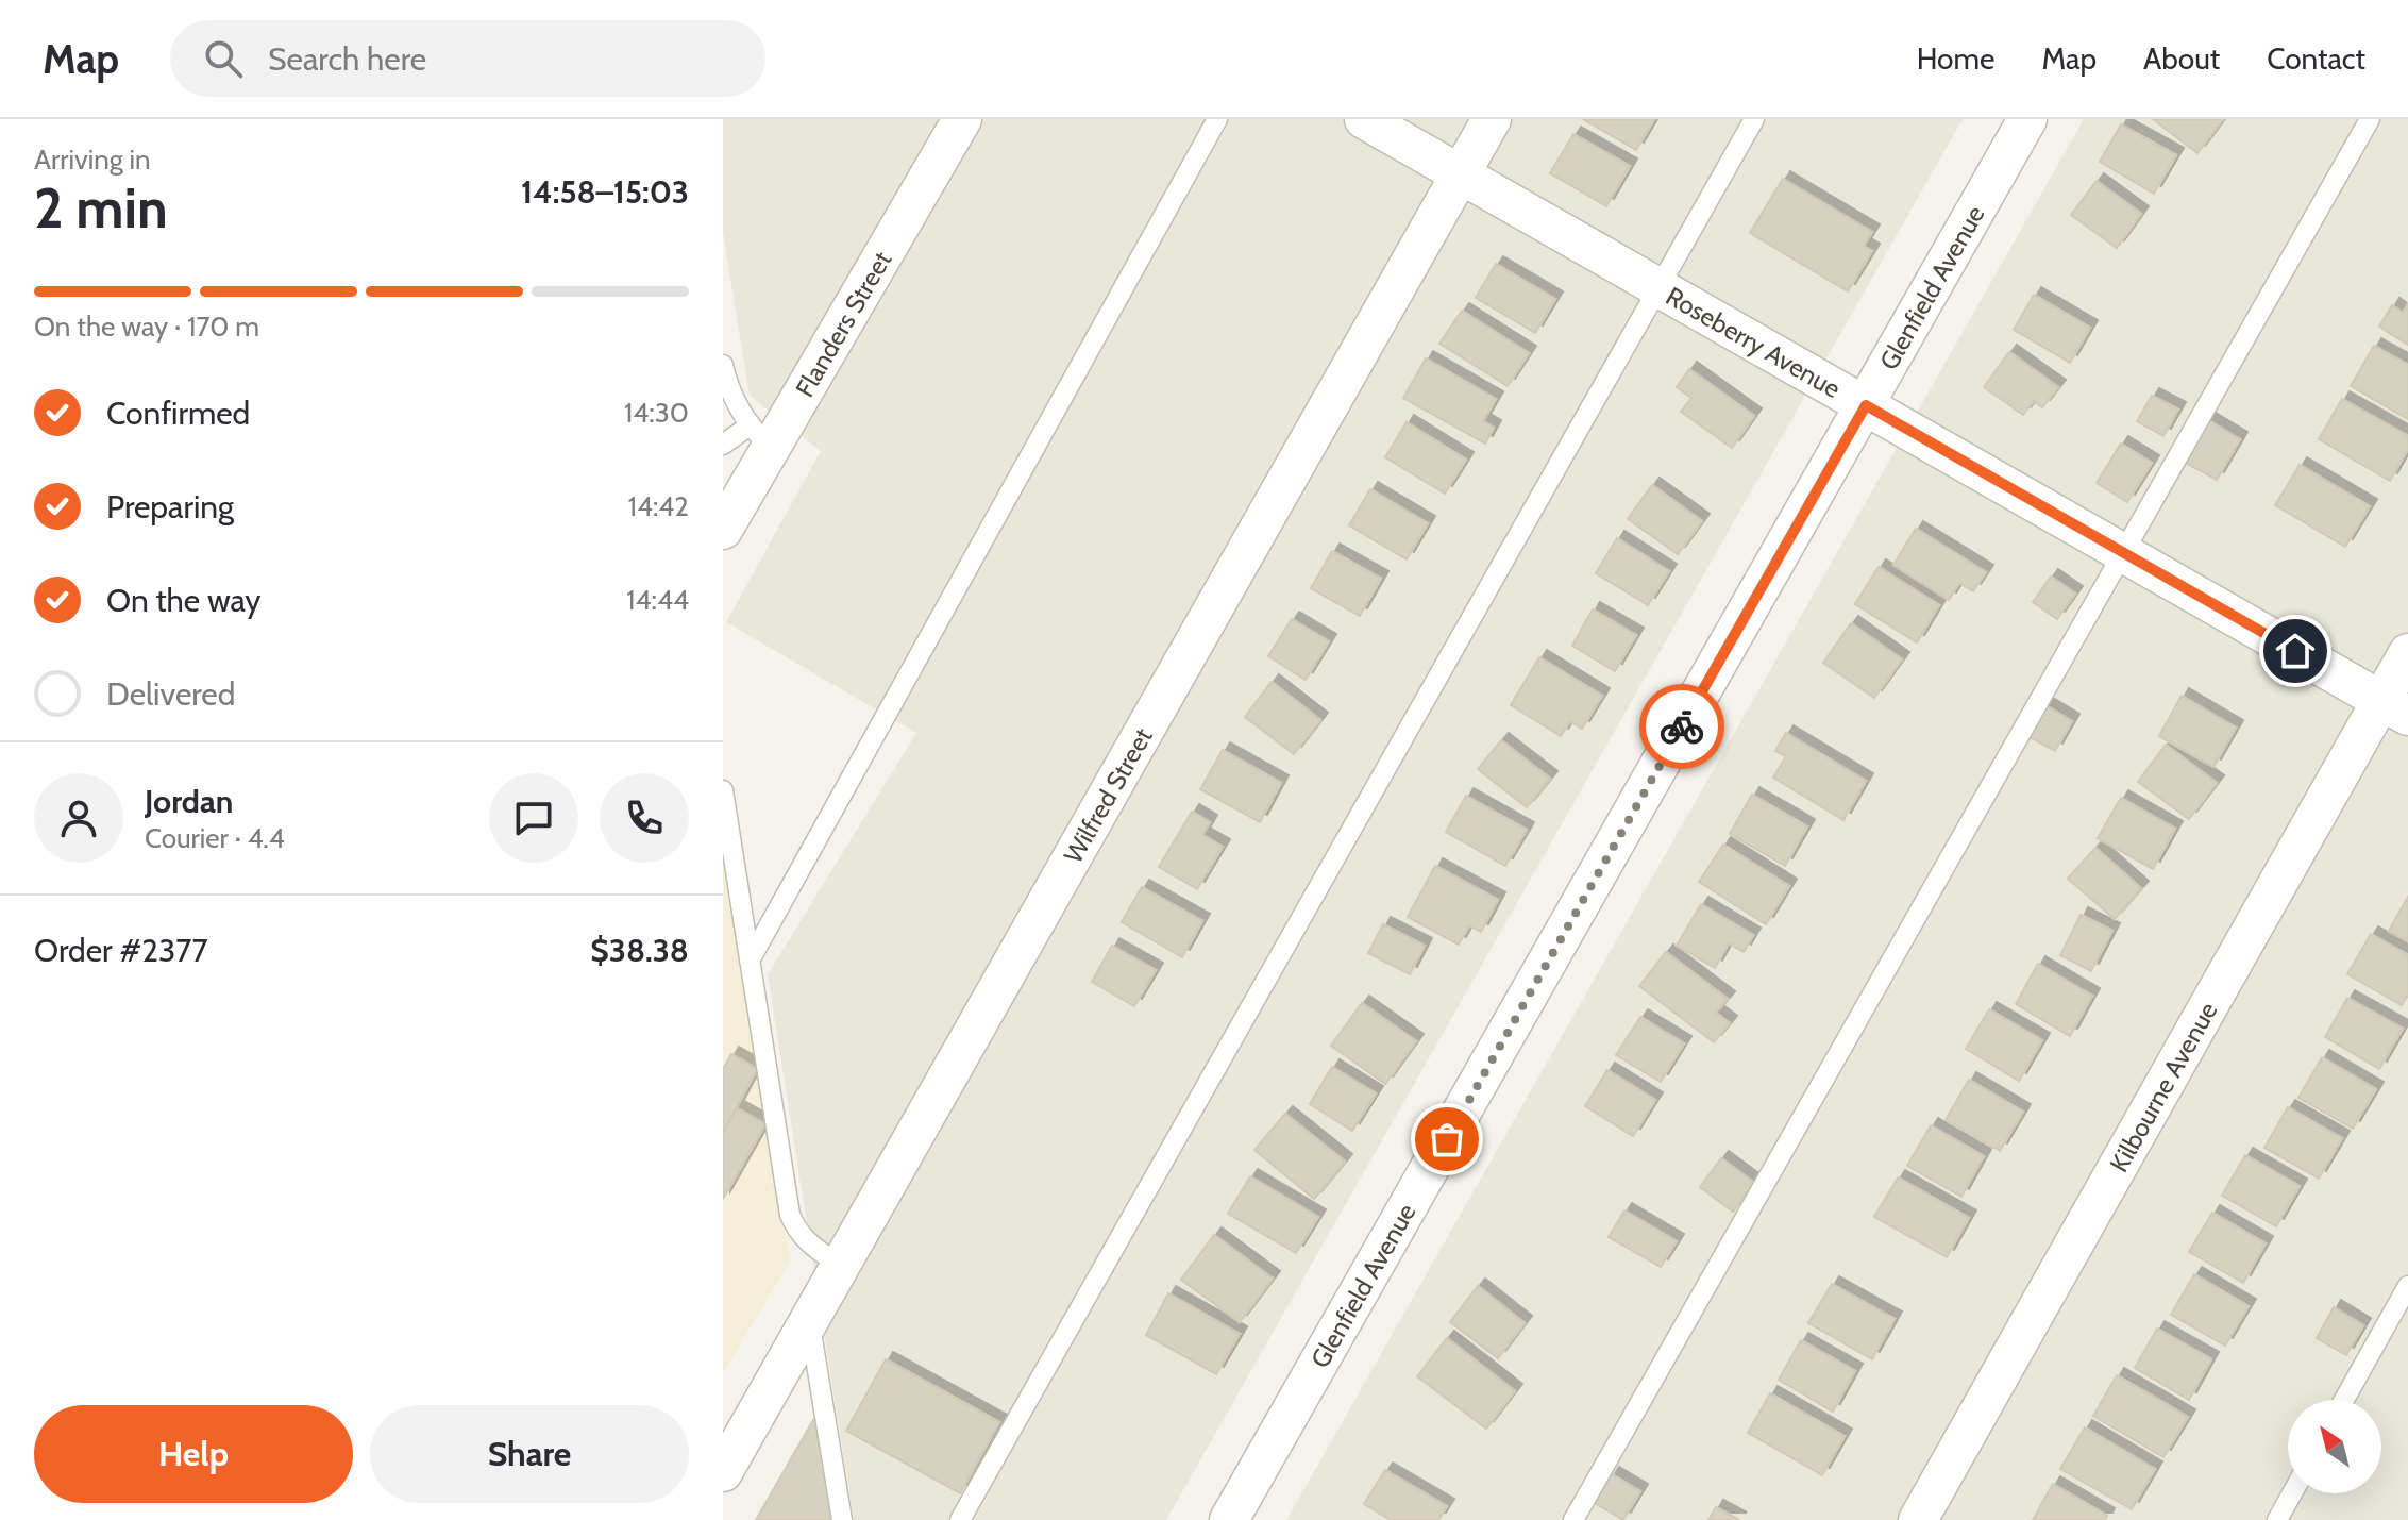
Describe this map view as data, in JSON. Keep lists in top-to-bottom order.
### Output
{
  "streets": {
    "street": [
      "Glenfield Avenue",
      "Flanders Street",
      "Roseberry Avenue",
      "Wilfred Street",
      "Kilbourne Avenue"
    ]
  },
  "crossings": [
    ["Glenfield Avenue", "Roseberry Avenue"],
    ["Roseberry Avenue", "Wilfred Street"],
    ["Roseberry Avenue", "Kilbourne Avenue"]
  ],
  "north": "top left",
  "page": {
    "header": "Map",
    "search": "Search here",
    "nav": [
      "Home",
      "Map",
      "About",
      "Contact"
    ],
    "heading": ["2 min", "Arriving in", "14:58–15:03"],
    "panel": [
      "Jordan",
      "Courier · 4.4",
      "Order #2377",
      "$38.38"
    ],
    "bar": "On the way · 170 m",
    "list": [
      ["Confirmed", "14:30"],
      ["Preparing", "14:42"],
      ["On the way", "14:44"],
      "Delivered"
    ],
    "buttons": ["Help", "Share"]
  }
}
